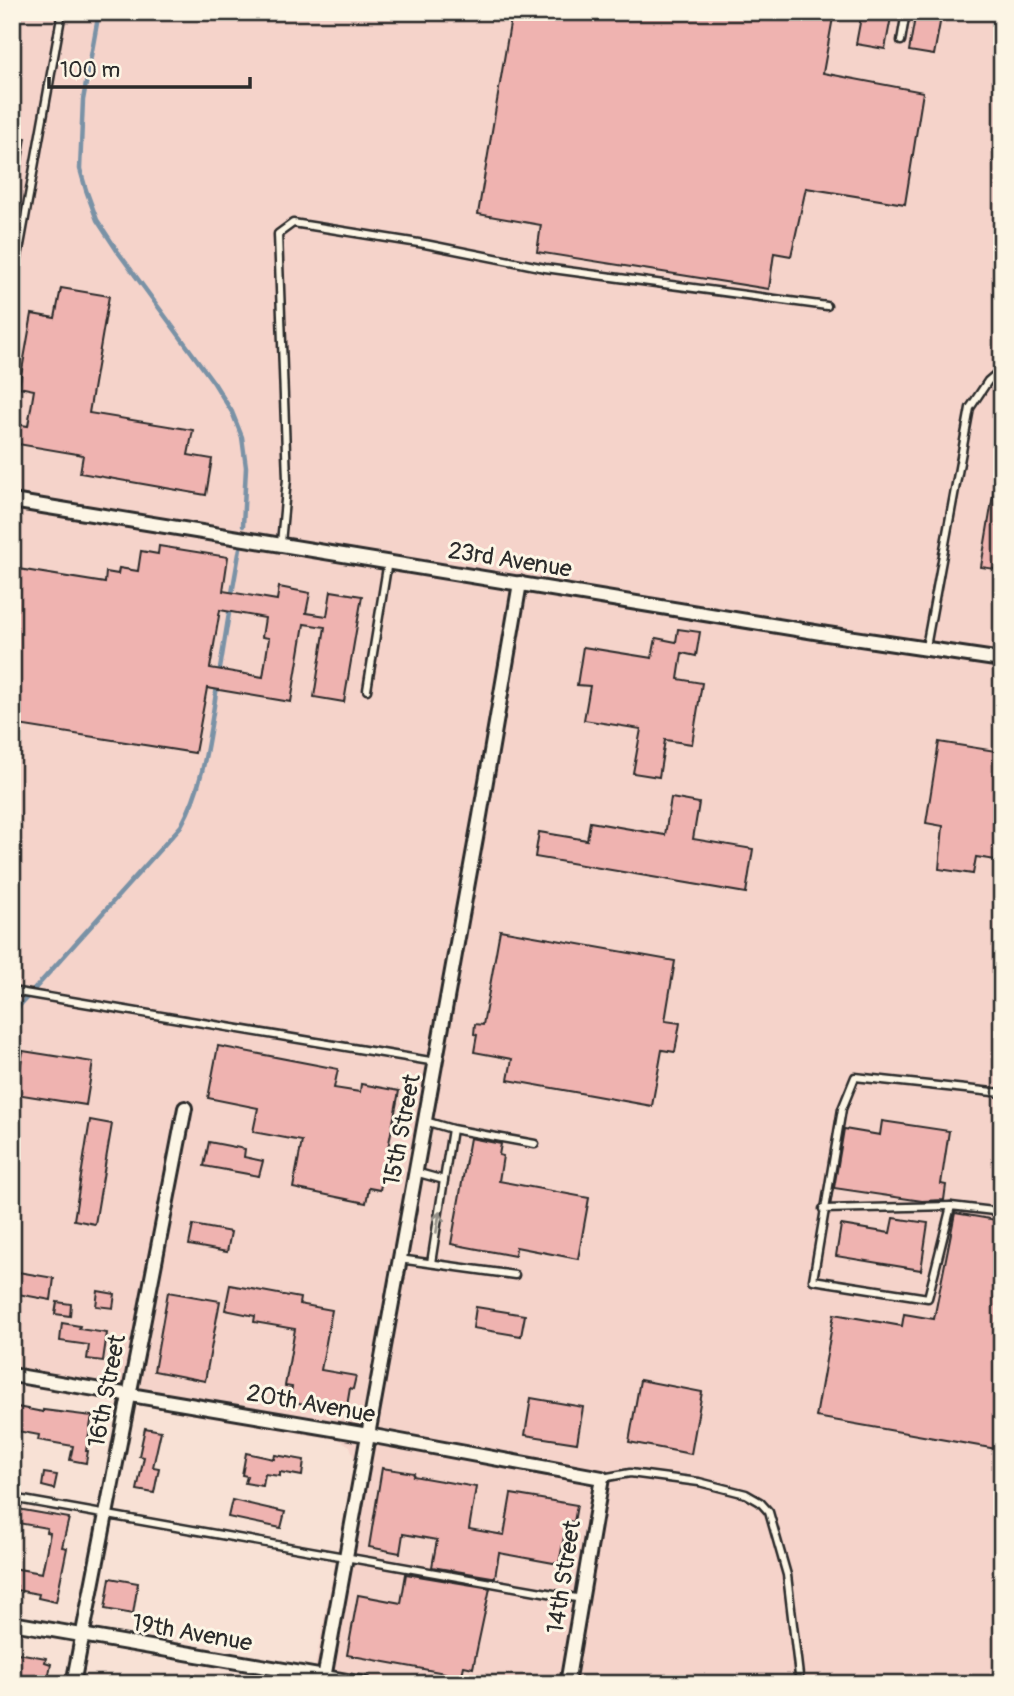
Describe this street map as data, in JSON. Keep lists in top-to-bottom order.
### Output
{
  "streets": {
    "street": [
      "23rd Avenue",
      "15th Street",
      "16th Street",
      "20th Avenue",
      "14th Street",
      "19th Avenue"
    ]
  },
  "crossings": [
    ["23rd Avenue", "15th Street"],
    ["15th Street", "20th Avenue"],
    ["15th Street", "19th Avenue"],
    ["16th Street", "20th Avenue"],
    ["16th Street", "19th Avenue"],
    ["20th Avenue", "14th Street"]
  ],
  "scale_bar": "100 m"
}
